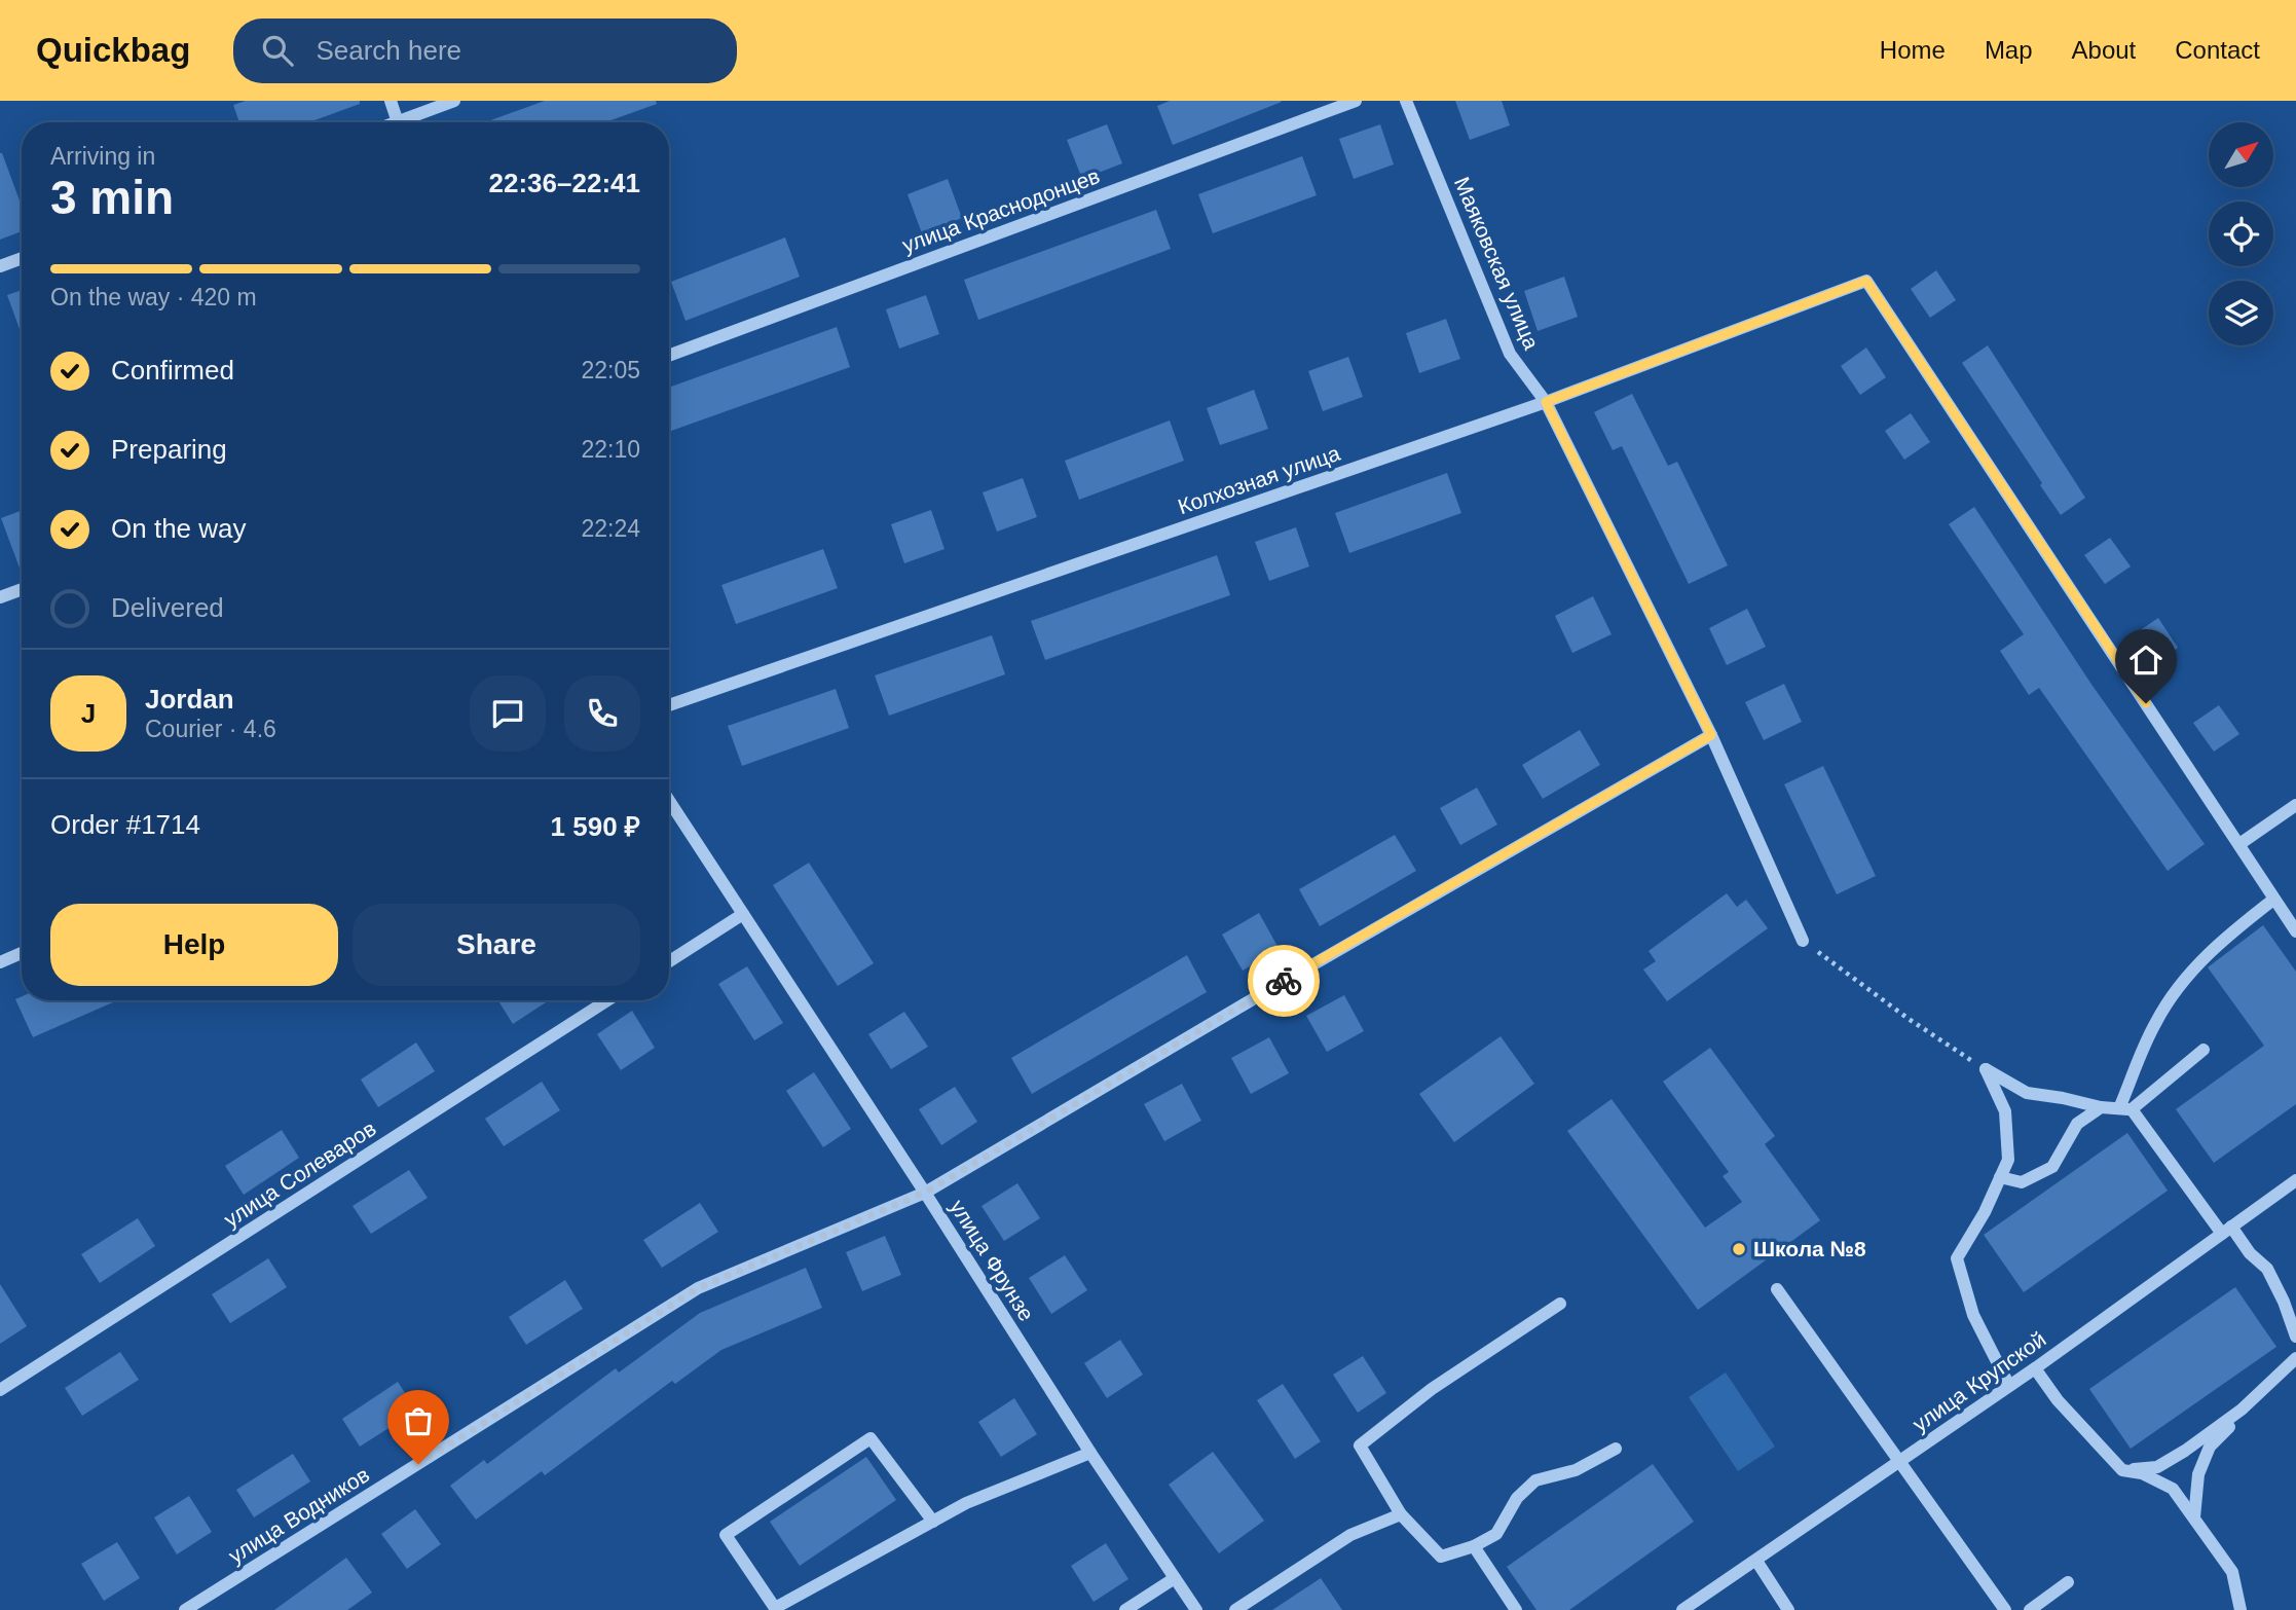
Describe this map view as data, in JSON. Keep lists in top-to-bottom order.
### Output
{
  "streets": {
    "street": [
      "улица Краснодонцев",
      "Маяковская улица",
      "Колхозная улица",
      "улица Солеваров",
      "улица Фрунзе",
      "улица Крупской",
      "улица Водников"
    ]
  },
  "crossings": [
    ["Маяковская улица", "Колхозная улица"],
    ["Маяковская улица", "улица Водников"],
    ["улица Фрунзе", "улица Водников"]
  ],
  "places": ["Школа №8"],
  "north": "top right",
  "page": {
    "header": "Quickbag",
    "search": "Search here",
    "nav": [
      "Home",
      "Map",
      "About",
      "Contact"
    ],
    "heading": ["3 min", "Arriving in", "22:36–22:41"],
    "panel": [
      "Jordan",
      "Courier · 4.6",
      "Order #1714",
      "1 590 ₽"
    ],
    "bar": "On the way · 420 m",
    "list": [
      ["Confirmed", "22:05"],
      ["Preparing", "22:10"],
      ["On the way", "22:24"],
      "Delivered"
    ],
    "round": "J",
    "buttons": ["Help", "Share"]
  }
}
